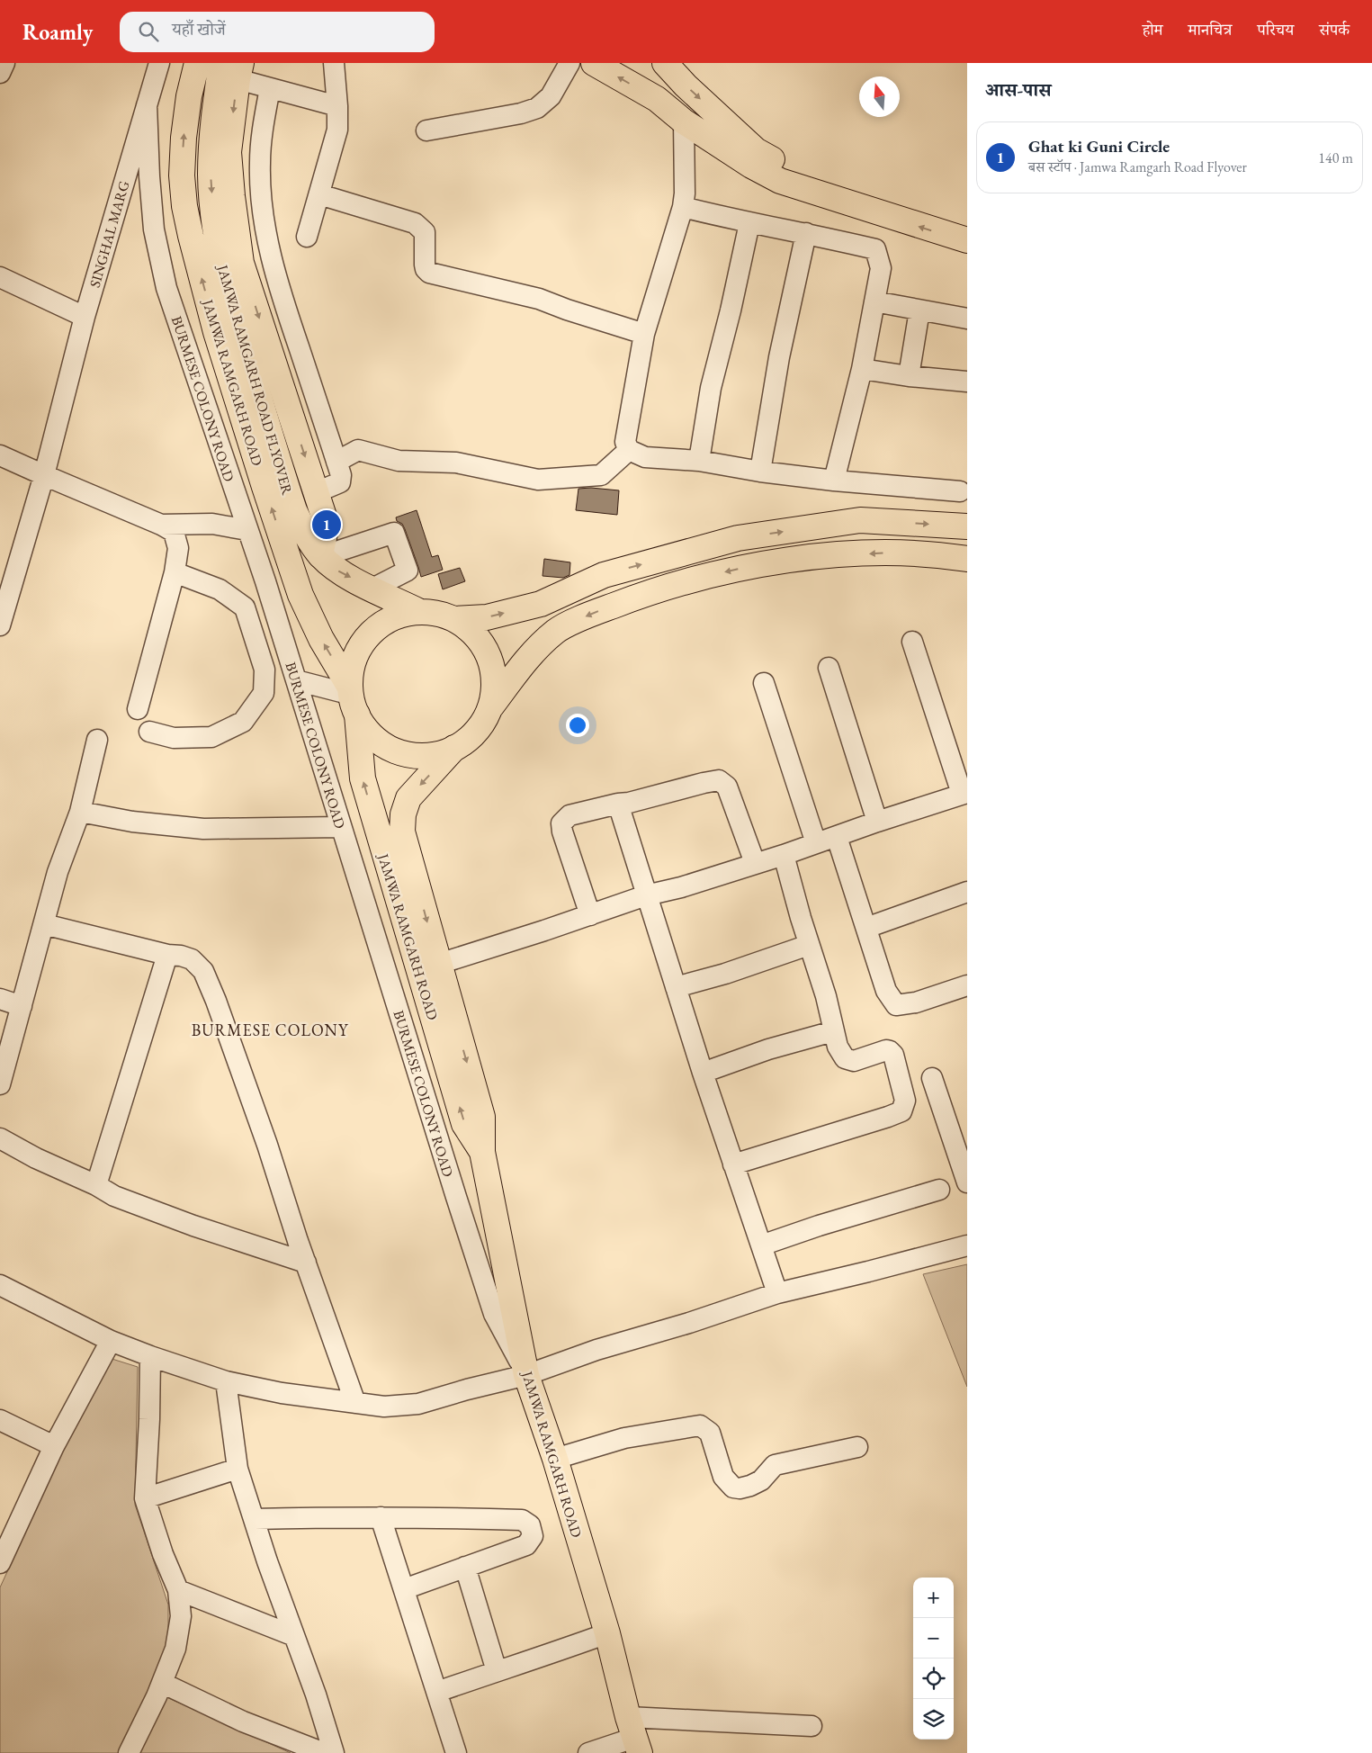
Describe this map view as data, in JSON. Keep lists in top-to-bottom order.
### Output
{
  "streets": {
    "main road": ["JAMWA RAMGARH ROAD FLYOVER", "JAMWA RAMGARH ROAD"],
    "street": ["SINGHAL MARG", "BURMESE COLONY ROAD"]
  },
  "crossings": [
    ["SINGHAL MARG", "BURMESE COLONY ROAD"],
    ["JAMWA RAMGARH ROAD", "BURMESE COLONY ROAD"]
  ],
  "districts": ["BURMESE COLONY"],
  "north": "top",
  "page": {
    "header": "Roamly",
    "search": "यहाँ खोजें",
    "nav": [
      "होम",
      "मानचित्र",
      "परिचय",
      "संपर्क"
    ],
    "heading": "आस-पास",
    "list": [
      {
        "mark": "1",
        "name": "Ghat ki Guni Circle",
        "note": "बस स्टॉप · Jamwa Ramgarh Road Flyover",
        "value": "140 m"
      }
    ],
    "pins": "1",
    "map_buttons": ["+", "−"]
  }
}
